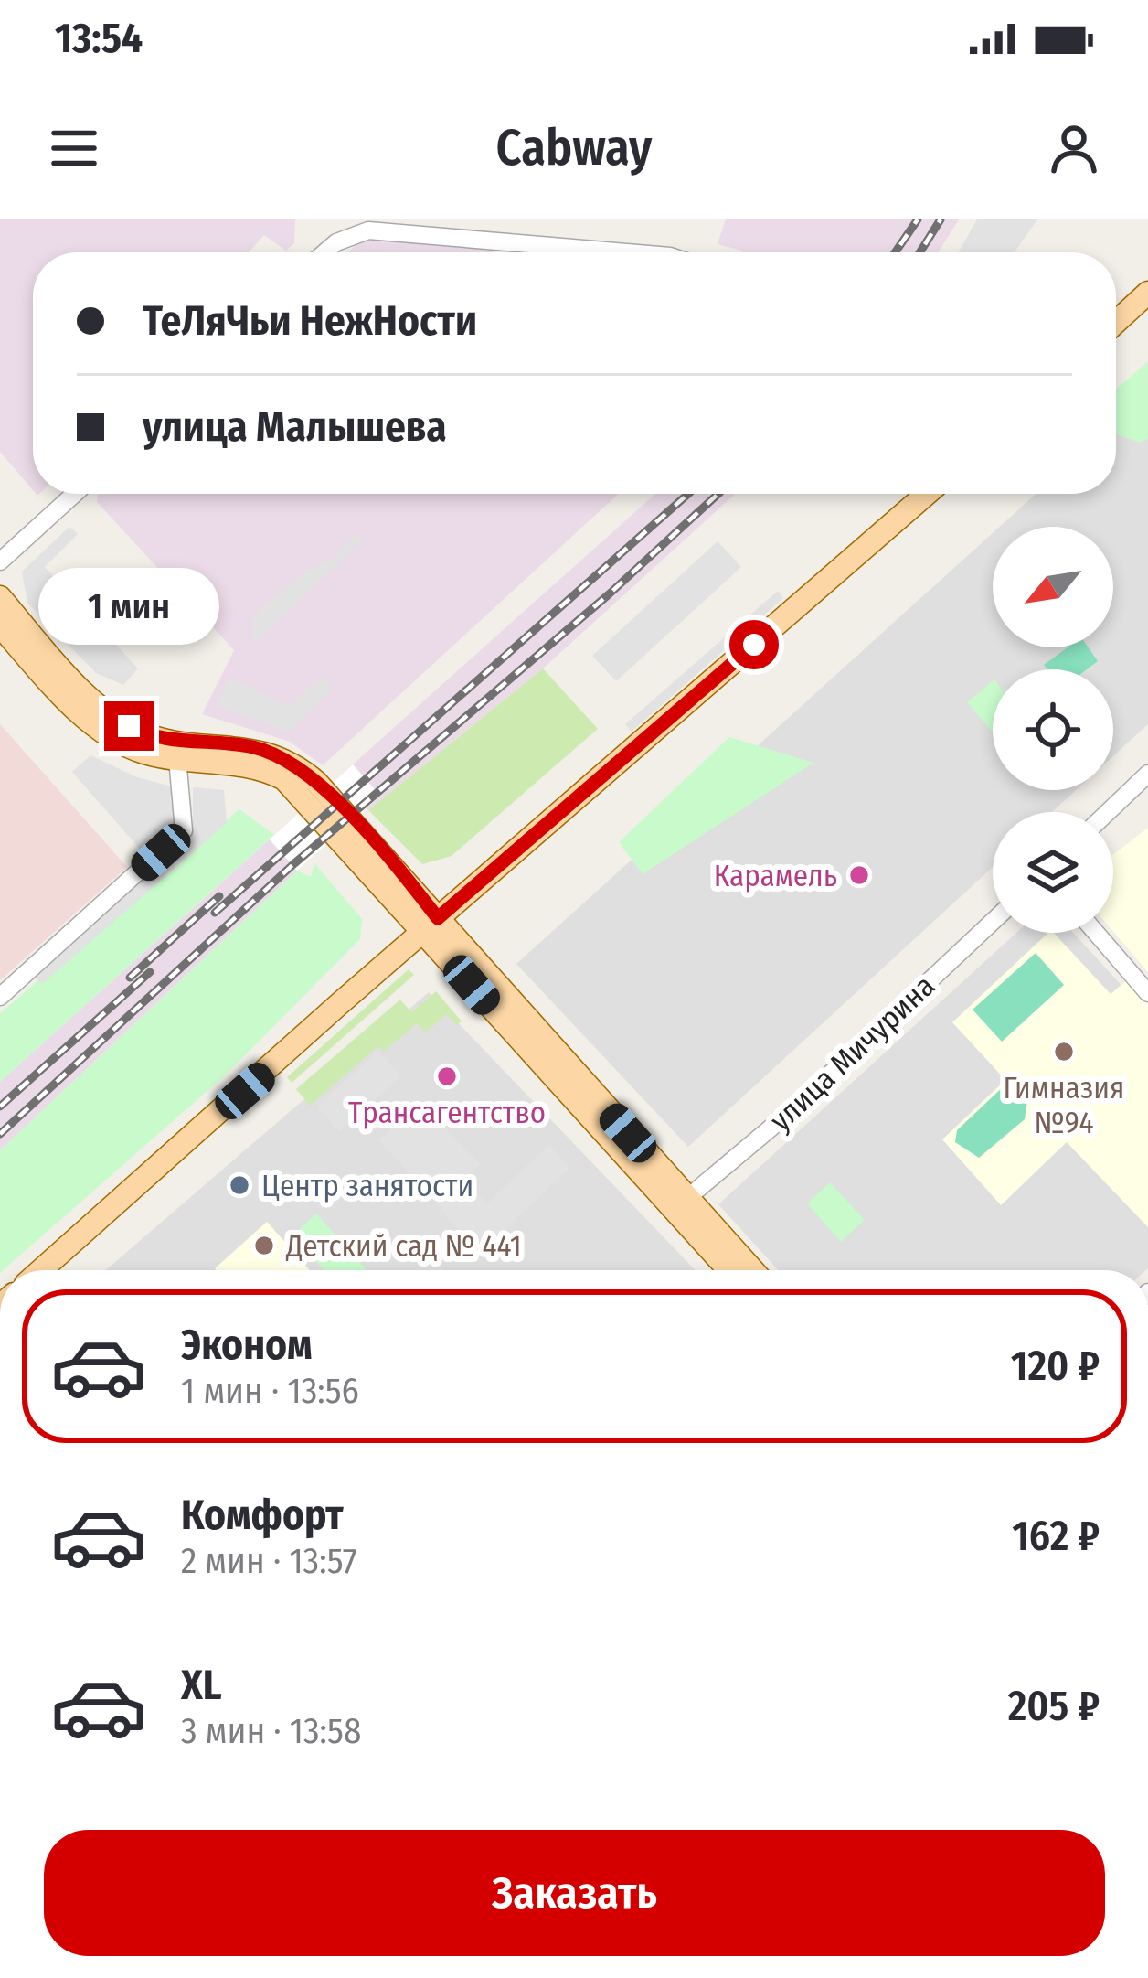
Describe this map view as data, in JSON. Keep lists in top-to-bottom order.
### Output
{
  "streets": {
    "street": ["улица Мичурина"]
  },
  "places": [
    "Карамель",
    "Гимназия №94",
    "Трансагентство",
    "Центр занятости",
    "Детский сад № 441"
  ],
  "north": "bottom left",
  "page": {
    "status": "13:54",
    "header": "Cabway",
    "banner": ["ТеЛяЧьи НежНости", "улица Малышева"],
    "bubble": "1 мин",
    "list": [
      {
        "name": "Эконом",
        "note": "1 мин · 13:56",
        "value": "120 ₽"
      },
      {
        "name": "Комфорт",
        "note": "2 мин · 13:57",
        "value": "162 ₽"
      },
      {
        "name": "XL",
        "note": "3 мин · 13:58",
        "value": "205 ₽"
      }
    ],
    "buttons": "Заказать"
  }
}
